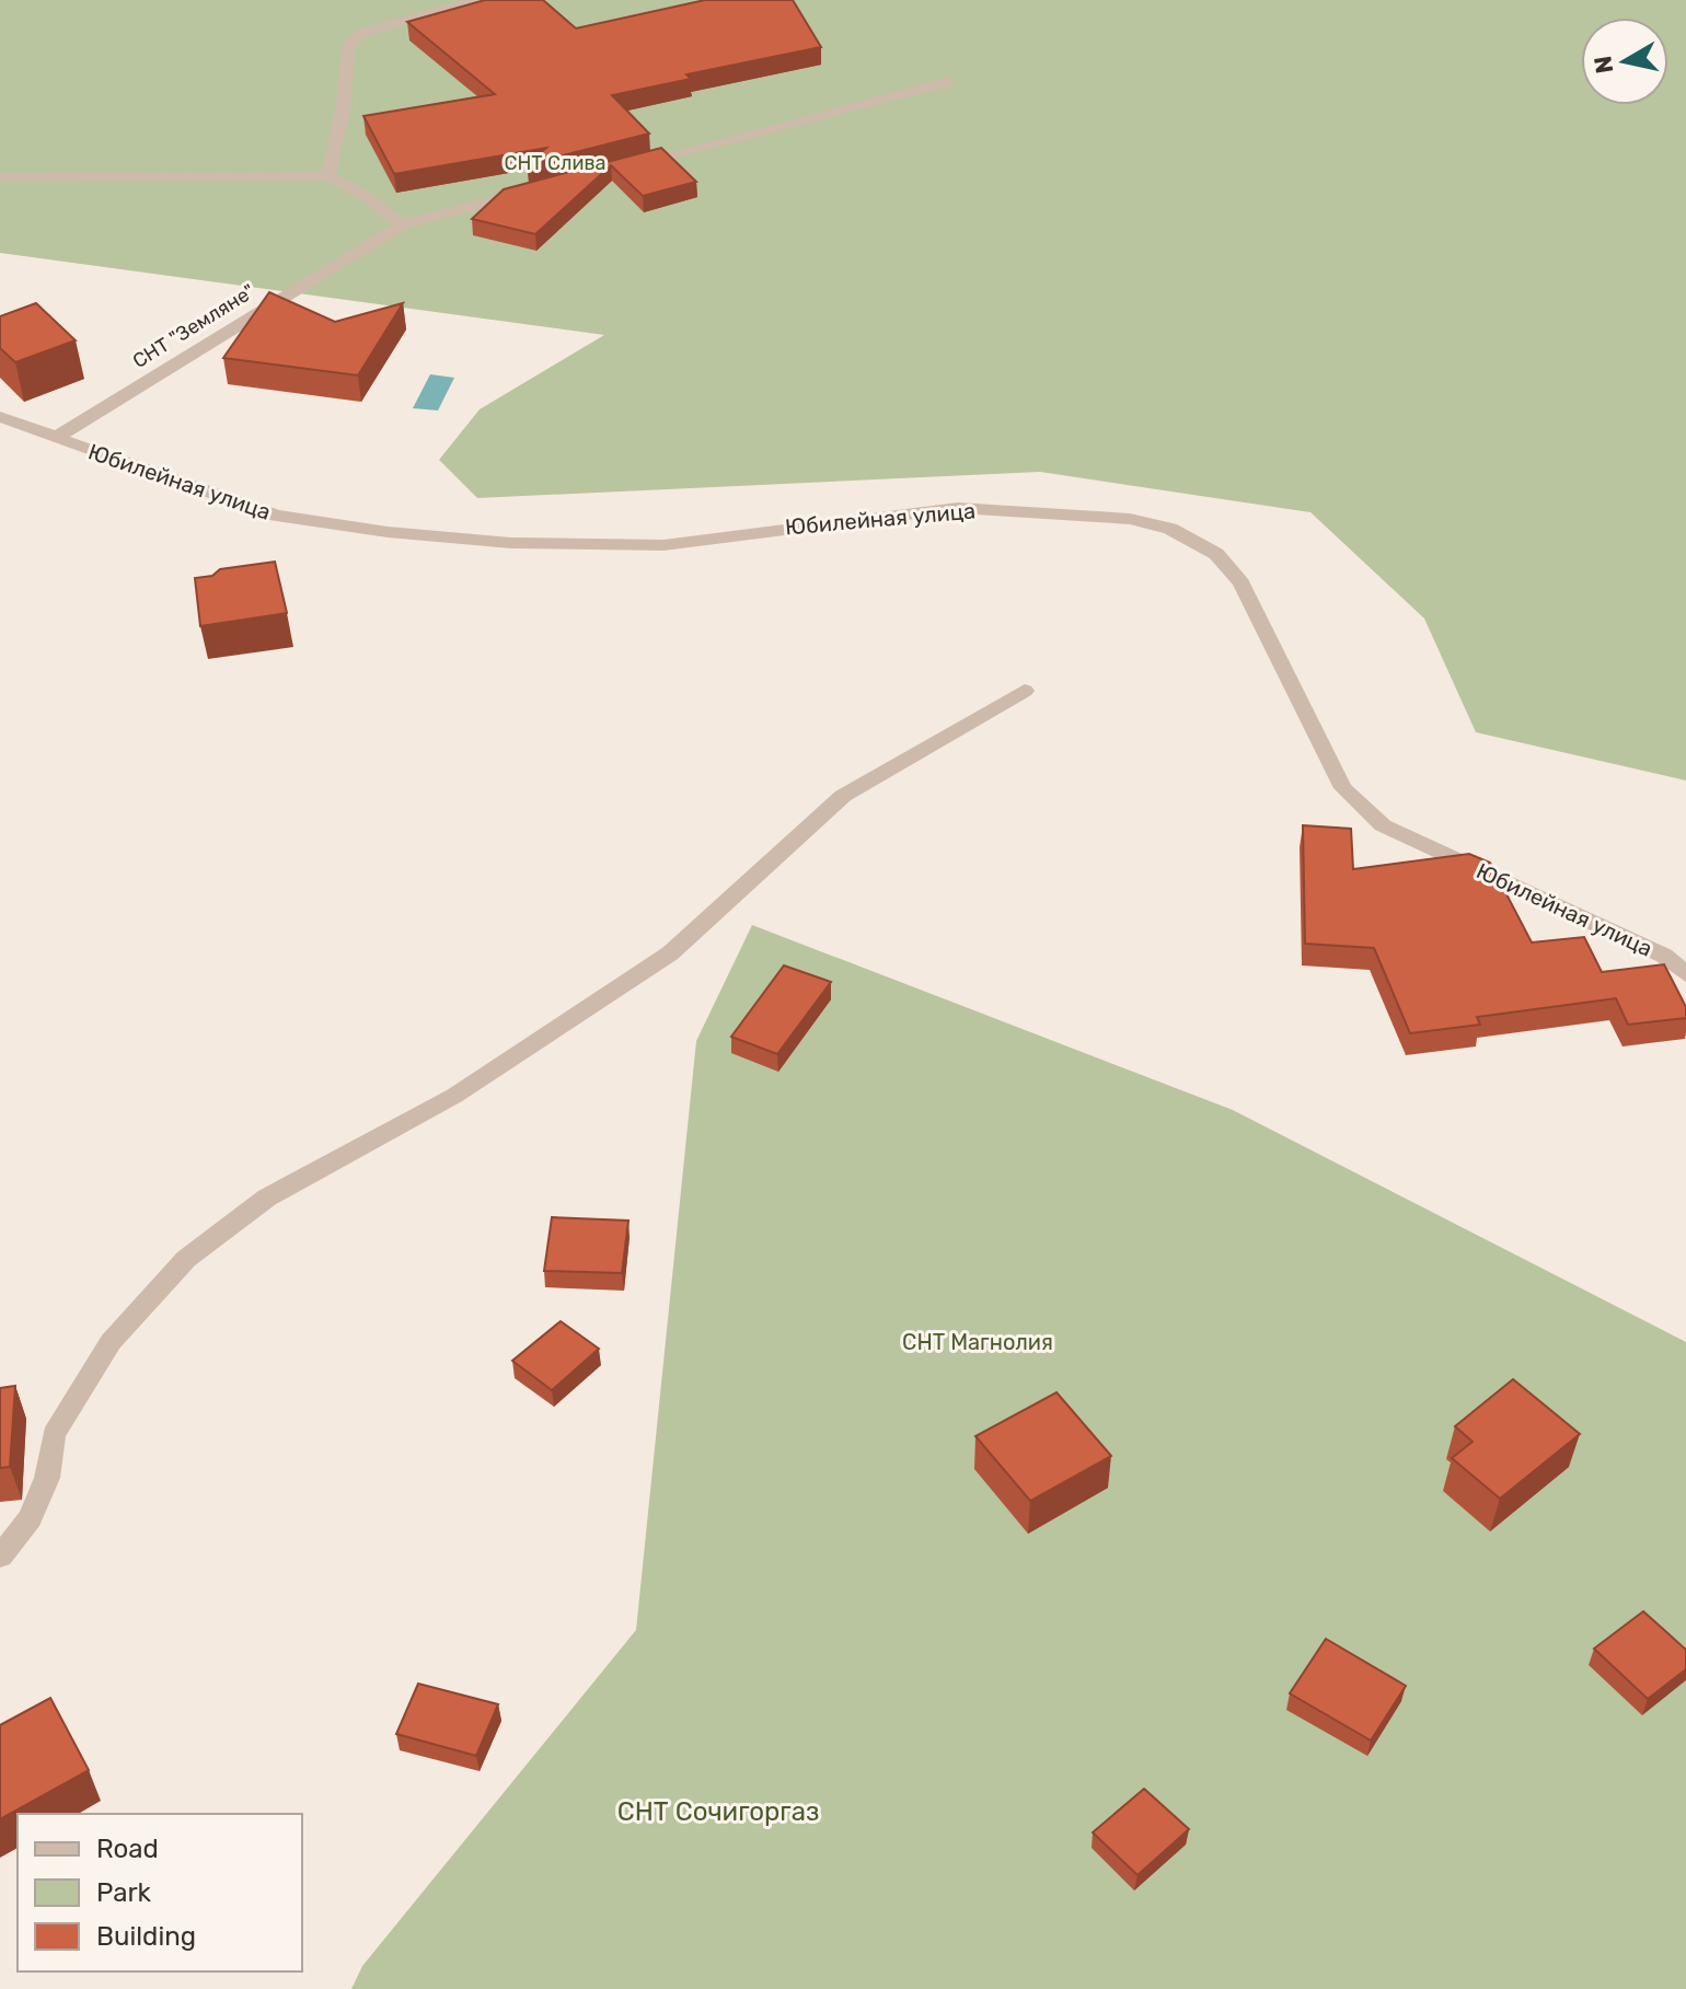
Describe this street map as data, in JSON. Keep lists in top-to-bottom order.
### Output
{
  "streets": {
    "street": ["СНТ \"Земляне\"", "Юбилейная улица"]
  },
  "crossings": [
    ["СНТ \"Земляне\"", "Юбилейная улица"]
  ],
  "parks": ["СНТ Слива", "СНТ Магнолия", "СНТ Сочигоргаз"],
  "legend": ["Road", "Park", "Building"],
  "north": "left"
}
